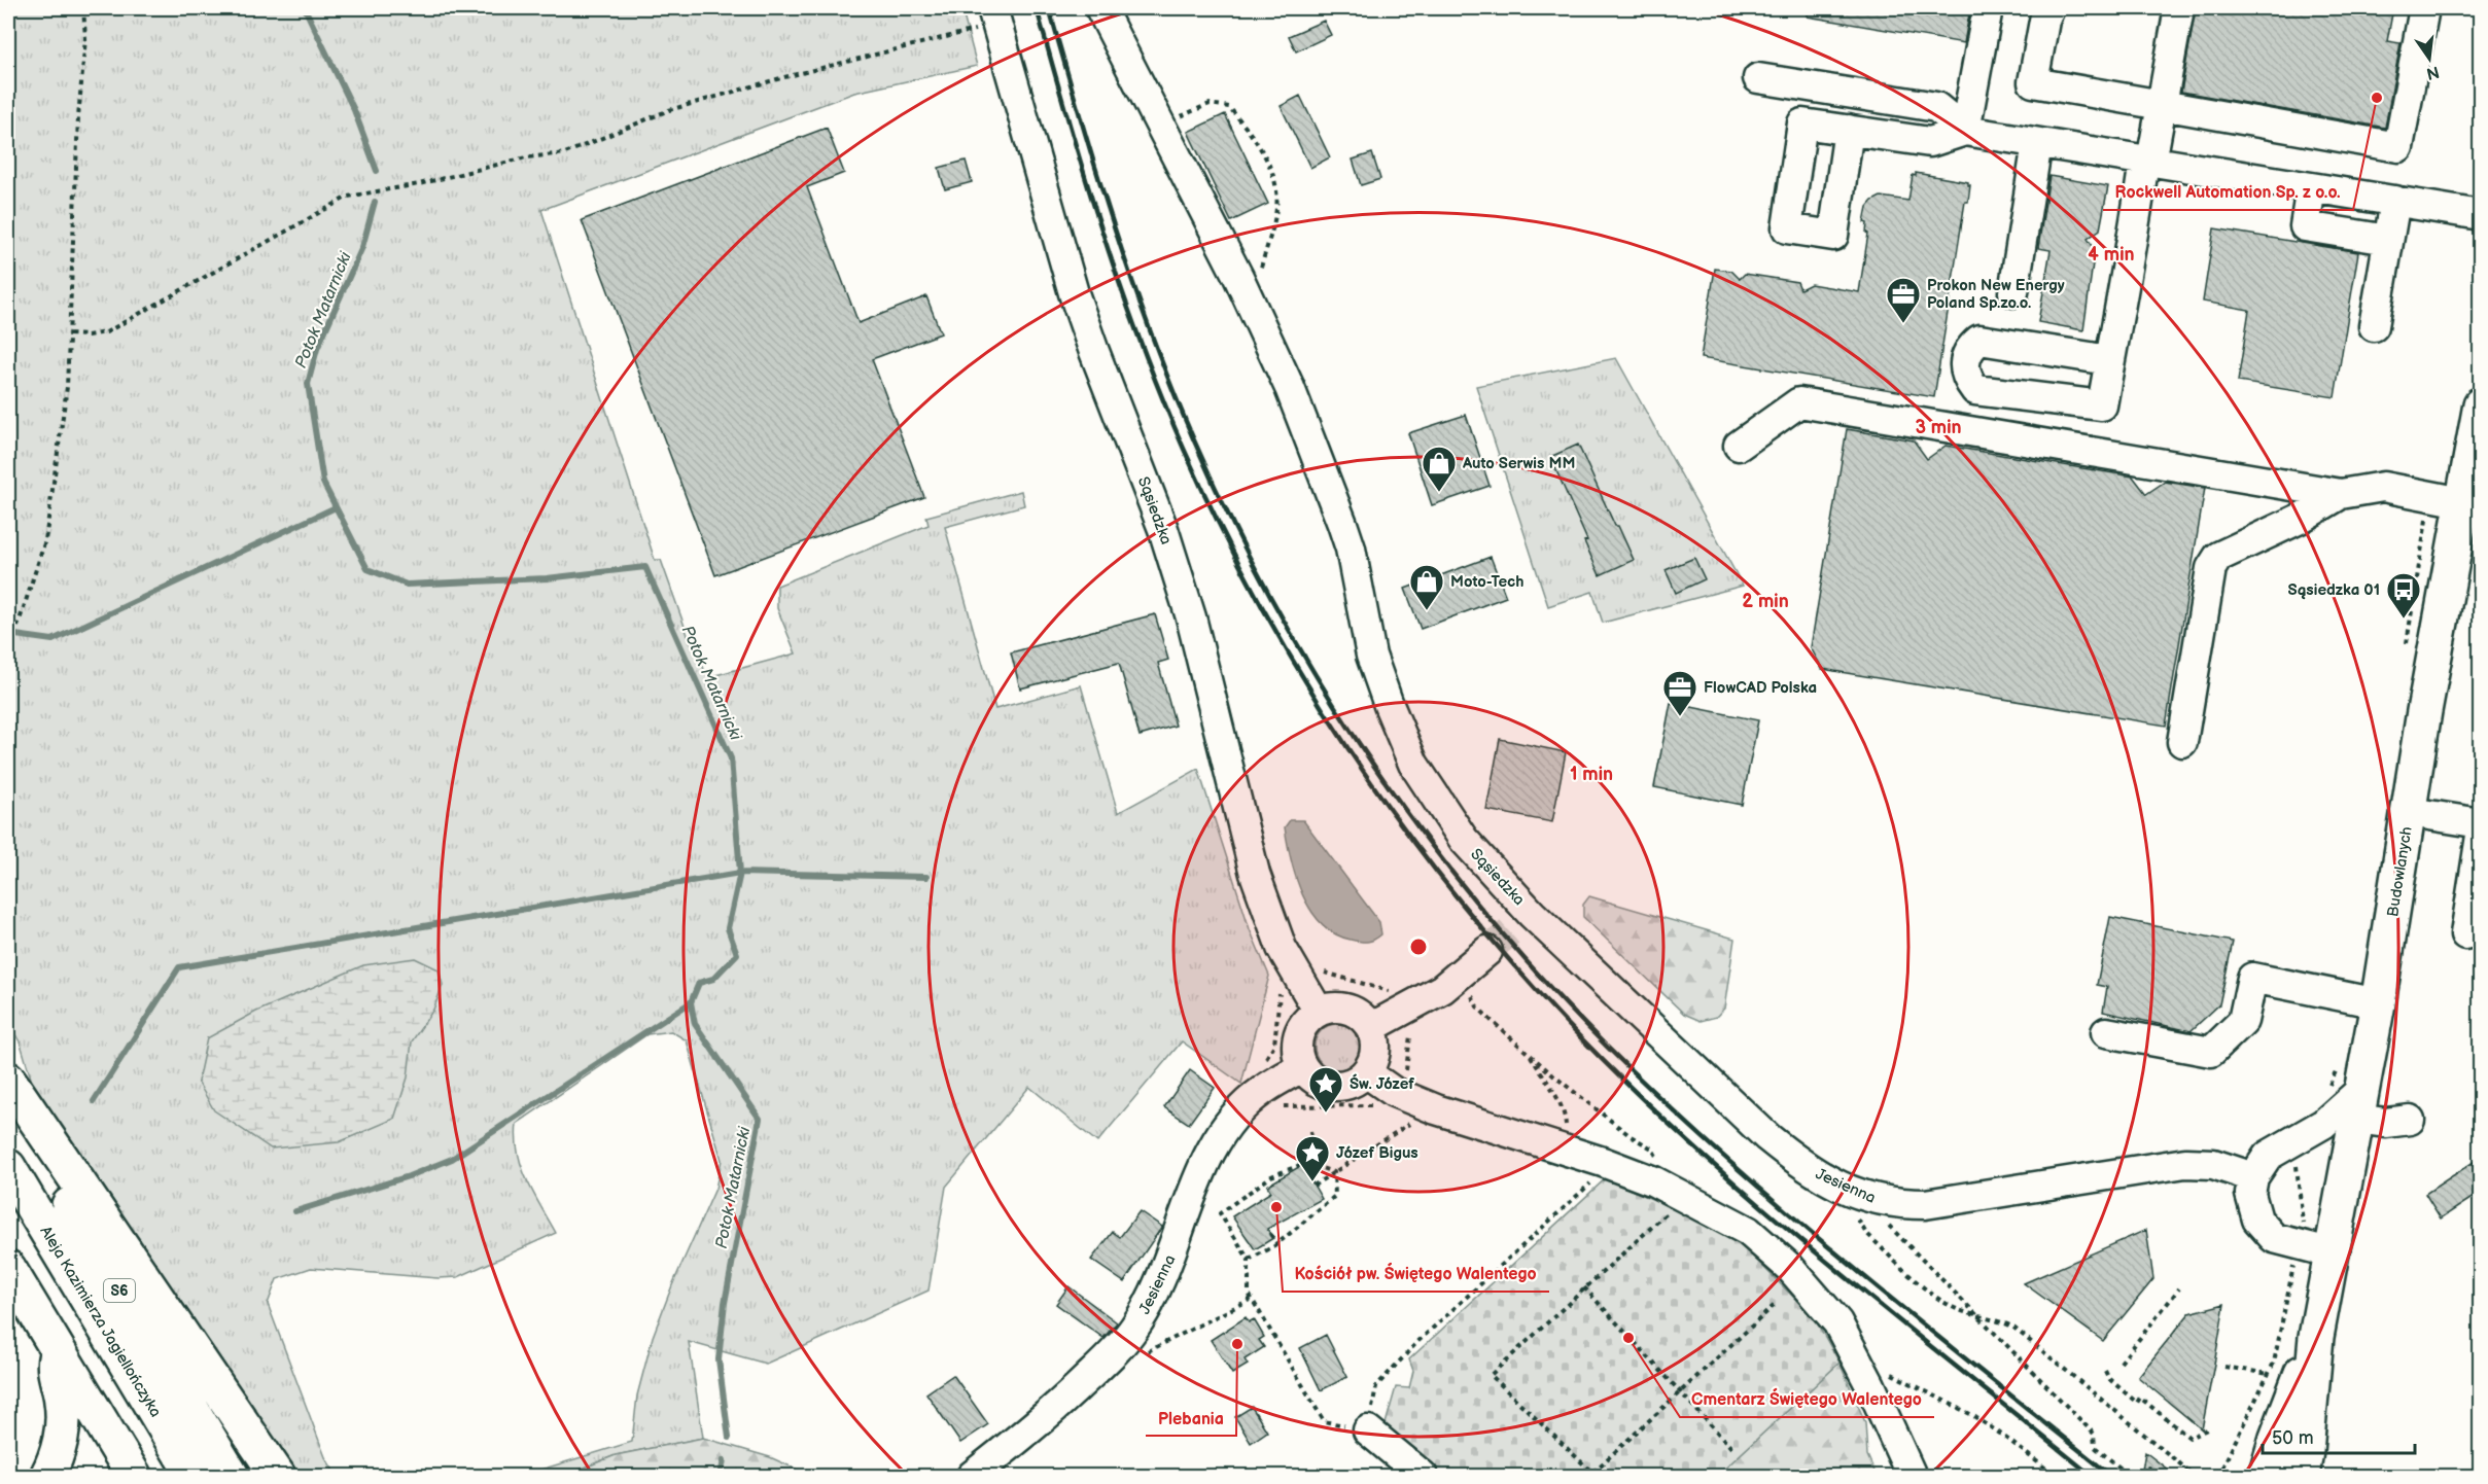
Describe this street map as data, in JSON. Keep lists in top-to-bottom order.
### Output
{
  "streets": {
    "main road": ["Budowlanych", "S6", "Aleja Kazimierza Jagiellończyka"],
    "street": ["Sąsiedzka", "Jesienna"]
  },
  "crossings": [
    ["Sąsiedzka", "Jesienna"]
  ],
  "water": ["Potok Matarnicki"],
  "places": {
    "other": [
      "Rockwell Automation Sp. z o.o.",
      "Kościół pw. Świętego Walentego",
      "Cmentarz Świętego Walentego",
      "Plebania"
    ],
    "office": ["Prokon New Energy Poland Sp.zo.o.", "FlowCAD Polska"],
    "shop": ["Auto Serwis MM", "Moto-Tech"],
    "bus stop": ["Sąsiedzka 01"],
    "place": ["Św. Józef", "Józef Bigus"]
  },
  "scale_bar": "50 m",
  "north": "bottom",
  "rings": [
    "4 min",
    "3 min",
    "2 min",
    "1 min"
  ]
}
